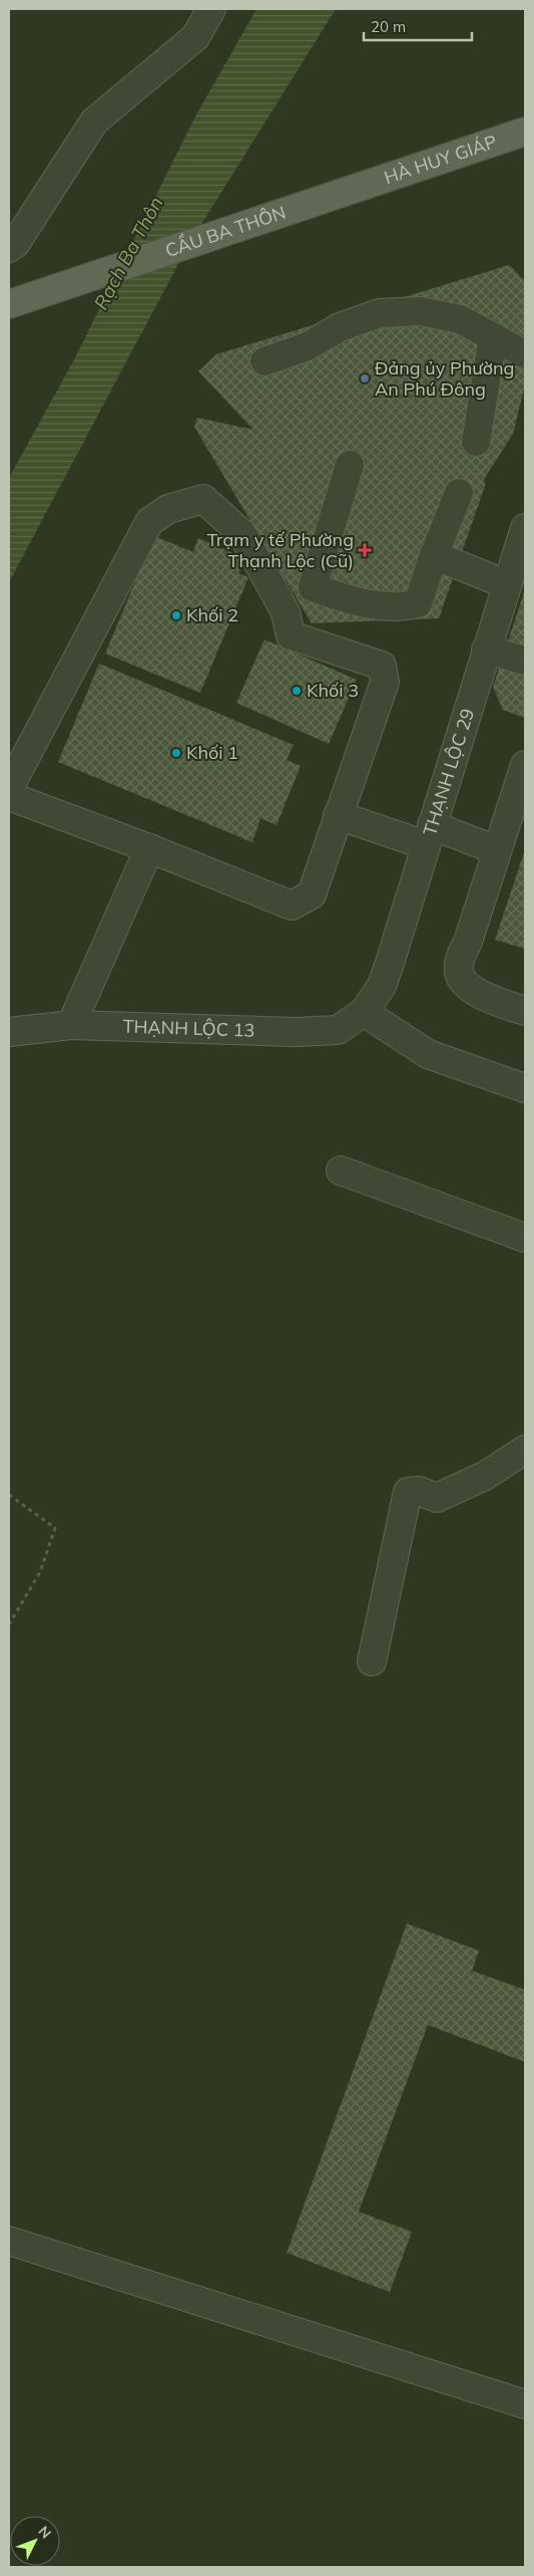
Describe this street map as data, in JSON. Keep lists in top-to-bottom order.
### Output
{
  "streets": {
    "main road": ["HÀ HUY GIÁP", "CẦU BA THÔN"],
    "street": ["THẠNH LỘC 29", "THẠNH LỘC 13"]
  },
  "crossings": [
    ["HÀ HUY GIÁP", "CẦU BA THÔN"],
    ["THẠNH LỘC 29", "THẠNH LỘC 13"]
  ],
  "water": ["Rạch Ba Thôn"],
  "places": {
    "other": [
      "Đảng ủy Phường An Phú Đông",
      "Khối 2",
      "Khối 3",
      "Khối 1"
    ],
    "health": ["Trạm y tế Phường Thạnh Lộc (Cũ)"]
  },
  "scale_bar": "20 m",
  "north": "top right"
}
